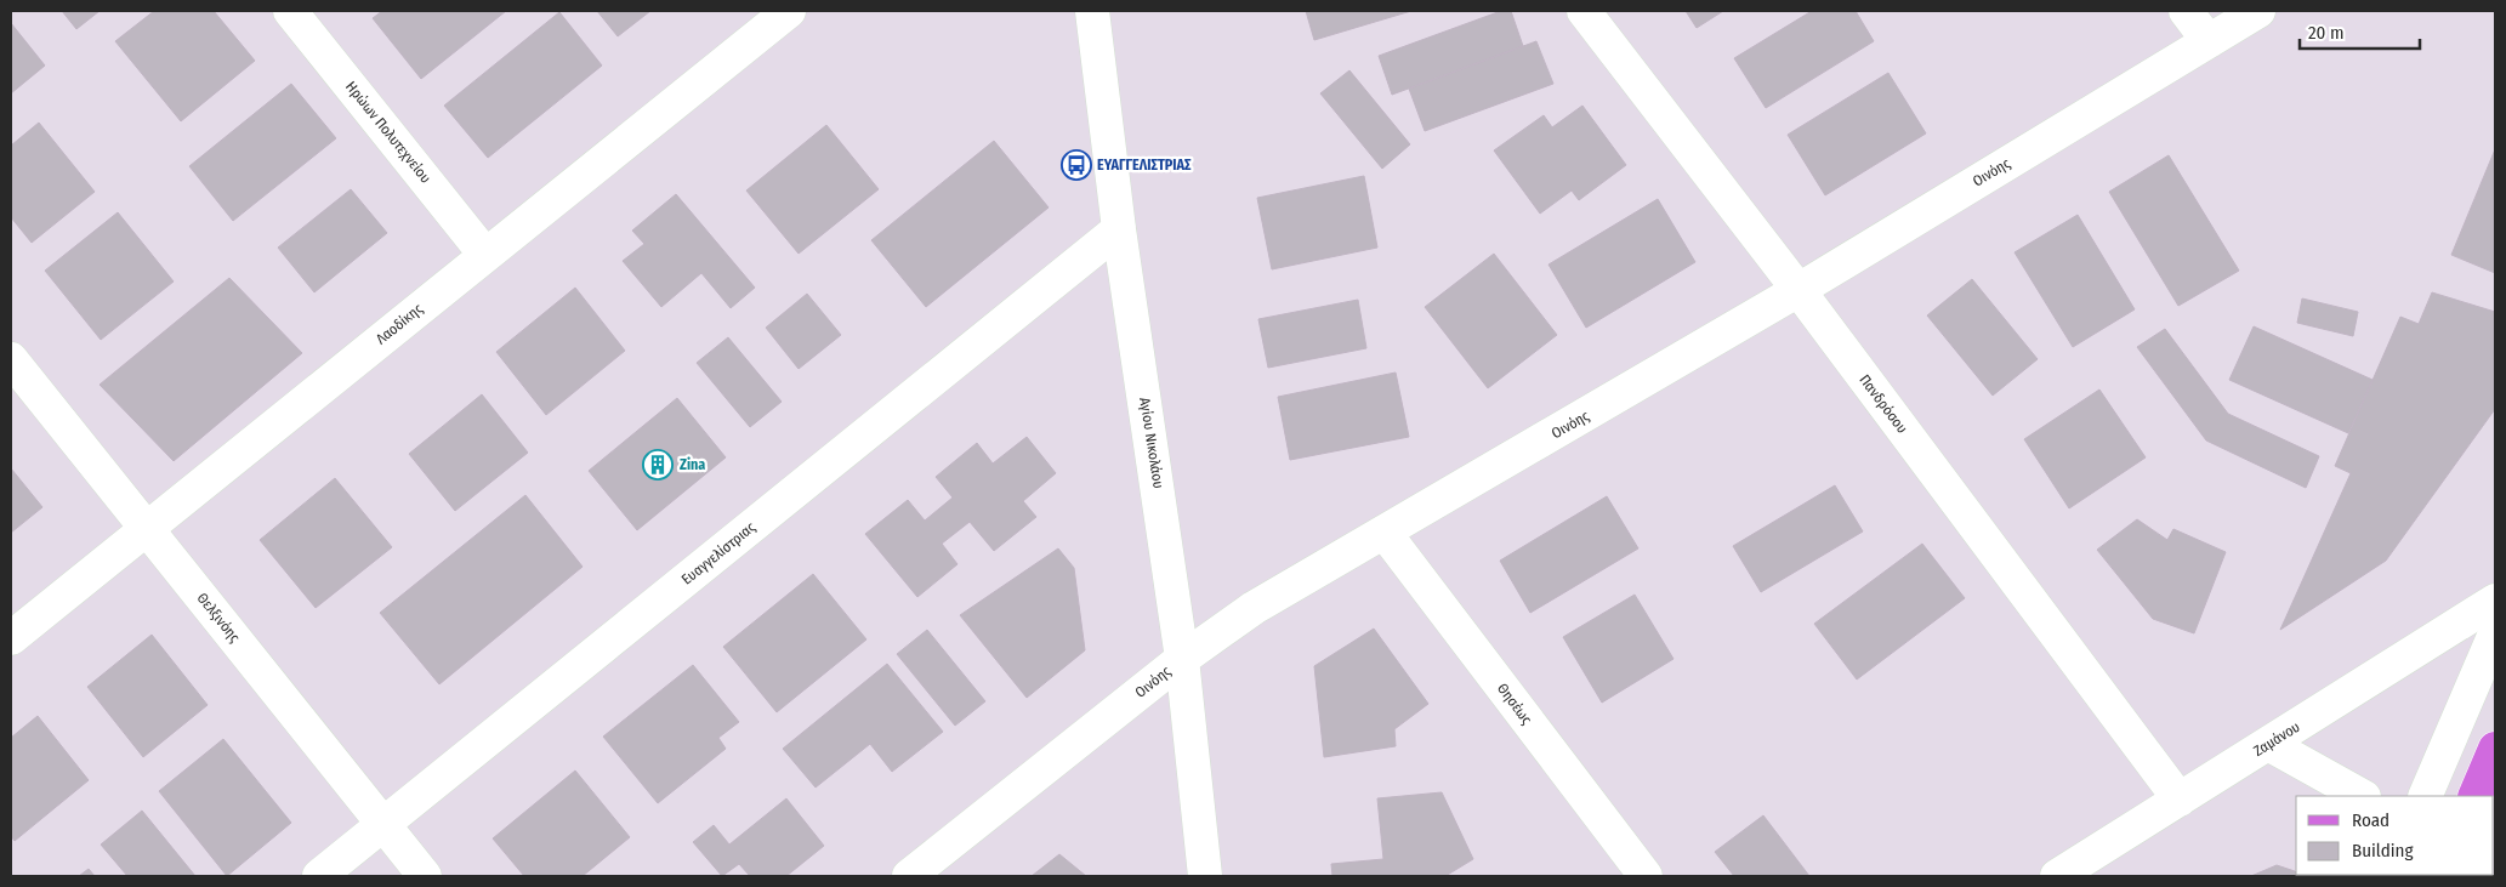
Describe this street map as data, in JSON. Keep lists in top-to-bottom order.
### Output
{
  "streets": {
    "street": [
      "Ηρώων Πολυτεχνείου",
      "Οινόης",
      "Λαοδίκης",
      "Πανδρόσου",
      "Αγίου Νικολάου",
      "Ευαγγελίστριας",
      "Θελξινόης",
      "Θησέως",
      "Ζαμάνου"
    ]
  },
  "crossings": [
    ["Ηρώων Πολυτεχνείου", "Λαοδίκης"],
    ["Οινόης", "Πανδρόσου"],
    ["Οινόης", "Αγίου Νικολάου"],
    ["Οινόης", "Θησέως"],
    ["Λαοδίκης", "Θελξινόης"],
    ["Πανδρόσου", "Ζαμάνου"],
    ["Αγίου Νικολάου", "Ευαγγελίστριας"],
    ["Ευαγγελίστριας", "Θελξινόης"]
  ],
  "places": {
    "bus stop": ["ΕΥΑΓΓΕΛΙΣΤΡΙΑΣ"],
    "building": ["Zina"]
  },
  "legend": ["Road", "Building"],
  "scale_bar": "20 m"
}
